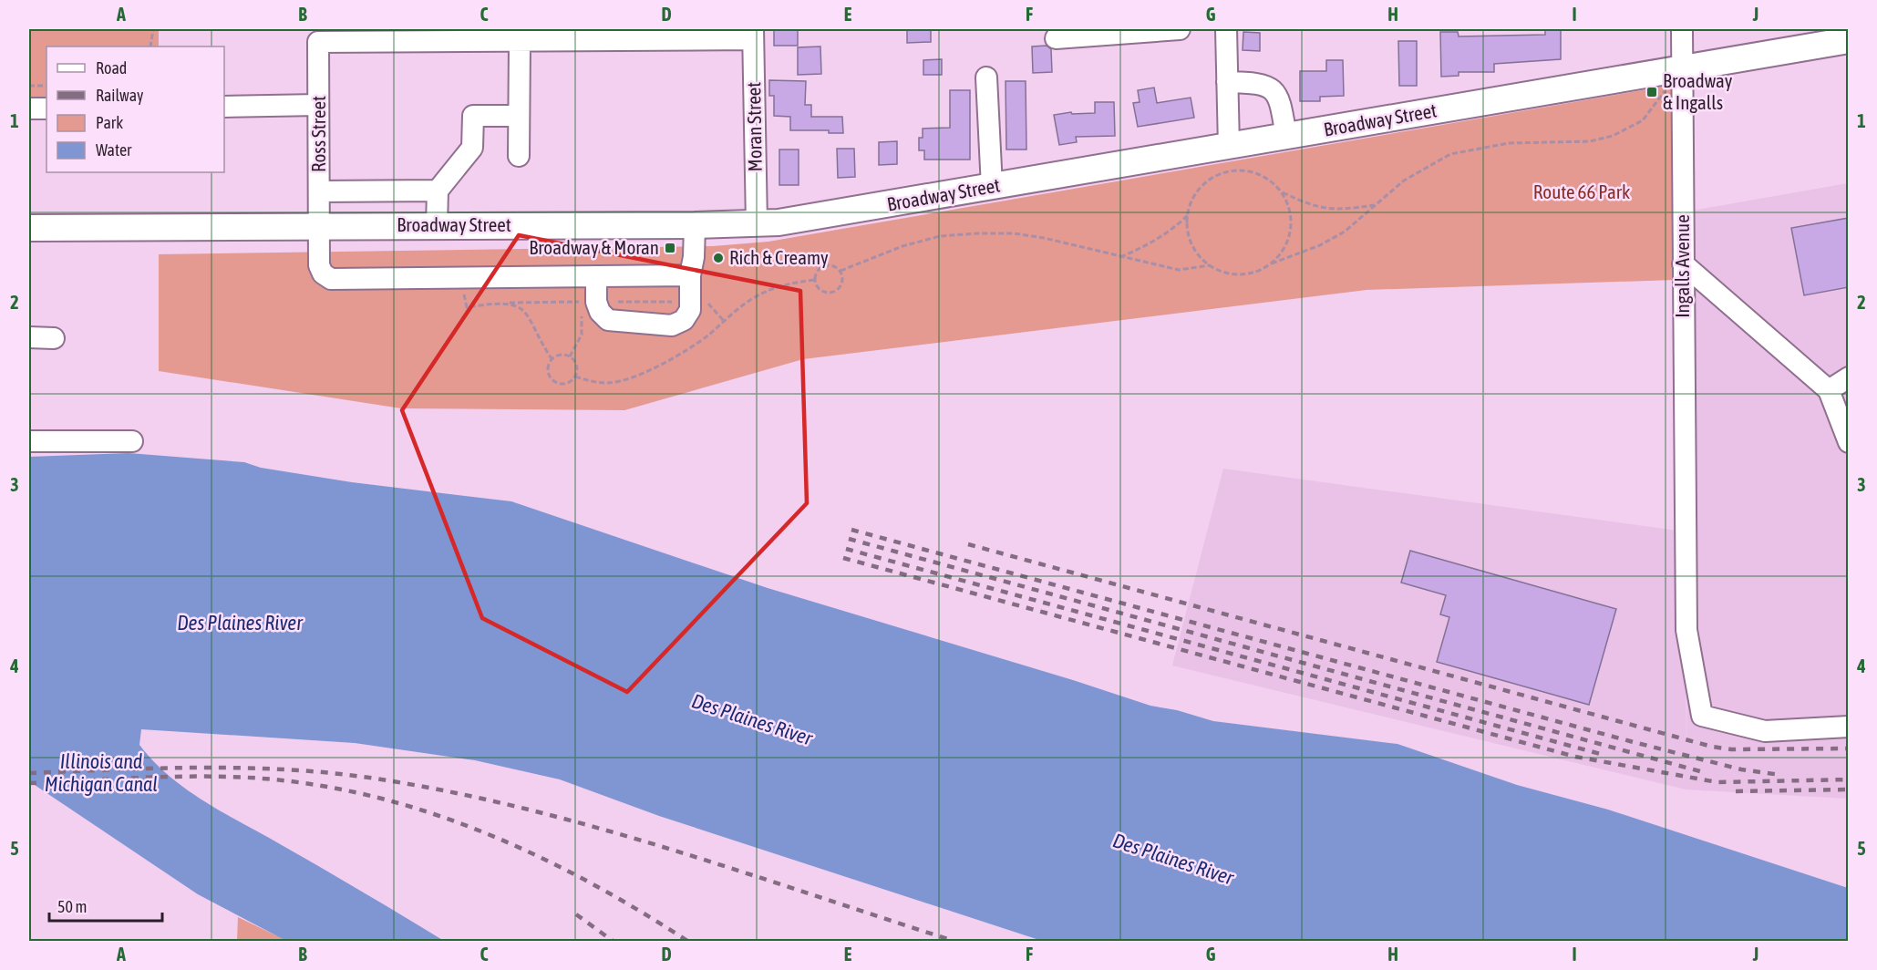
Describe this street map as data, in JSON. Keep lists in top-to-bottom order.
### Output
{
  "streets": {
    "main road": ["Broadway Street"],
    "street": ["Moran Street", "Ross Street", "Ingalls Avenue"]
  },
  "crossings": [
    ["Broadway Street", "Moran Street"],
    ["Broadway Street", "Ross Street"],
    ["Broadway Street", "Ingalls Avenue"]
  ],
  "water": ["Des Plaines River", "Illinois and Michigan Canal"],
  "parks": ["Route 66 Park"],
  "places": {
    "transit": ["Broadway & Ingalls", "Broadway & Moran"],
    "other": ["Rich & Creamy"]
  },
  "legend": [
    "Road",
    "Railway",
    "Park",
    "Water"
  ],
  "scale_bar": "50 m",
  "grid": {
    "columns": [
      "A",
      "B",
      "C",
      "D",
      "E",
      "F",
      "G",
      "H",
      "I",
      "J"
    ],
    "rows": [
      "1",
      "2",
      "3",
      "4",
      "5"
    ]
  }
}
